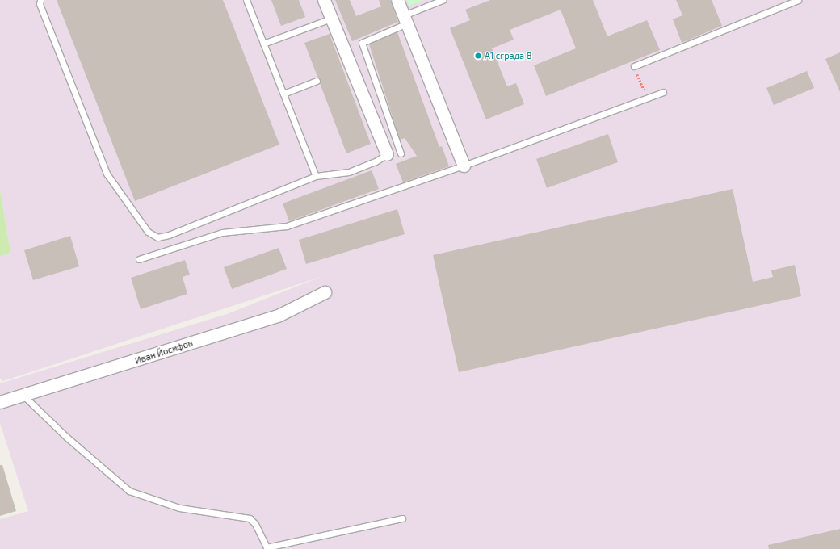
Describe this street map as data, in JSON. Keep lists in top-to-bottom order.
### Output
{
  "streets": {
    "street": ["Иван Йосифов"]
  },
  "places": ["А1 сграда 8"]
}
